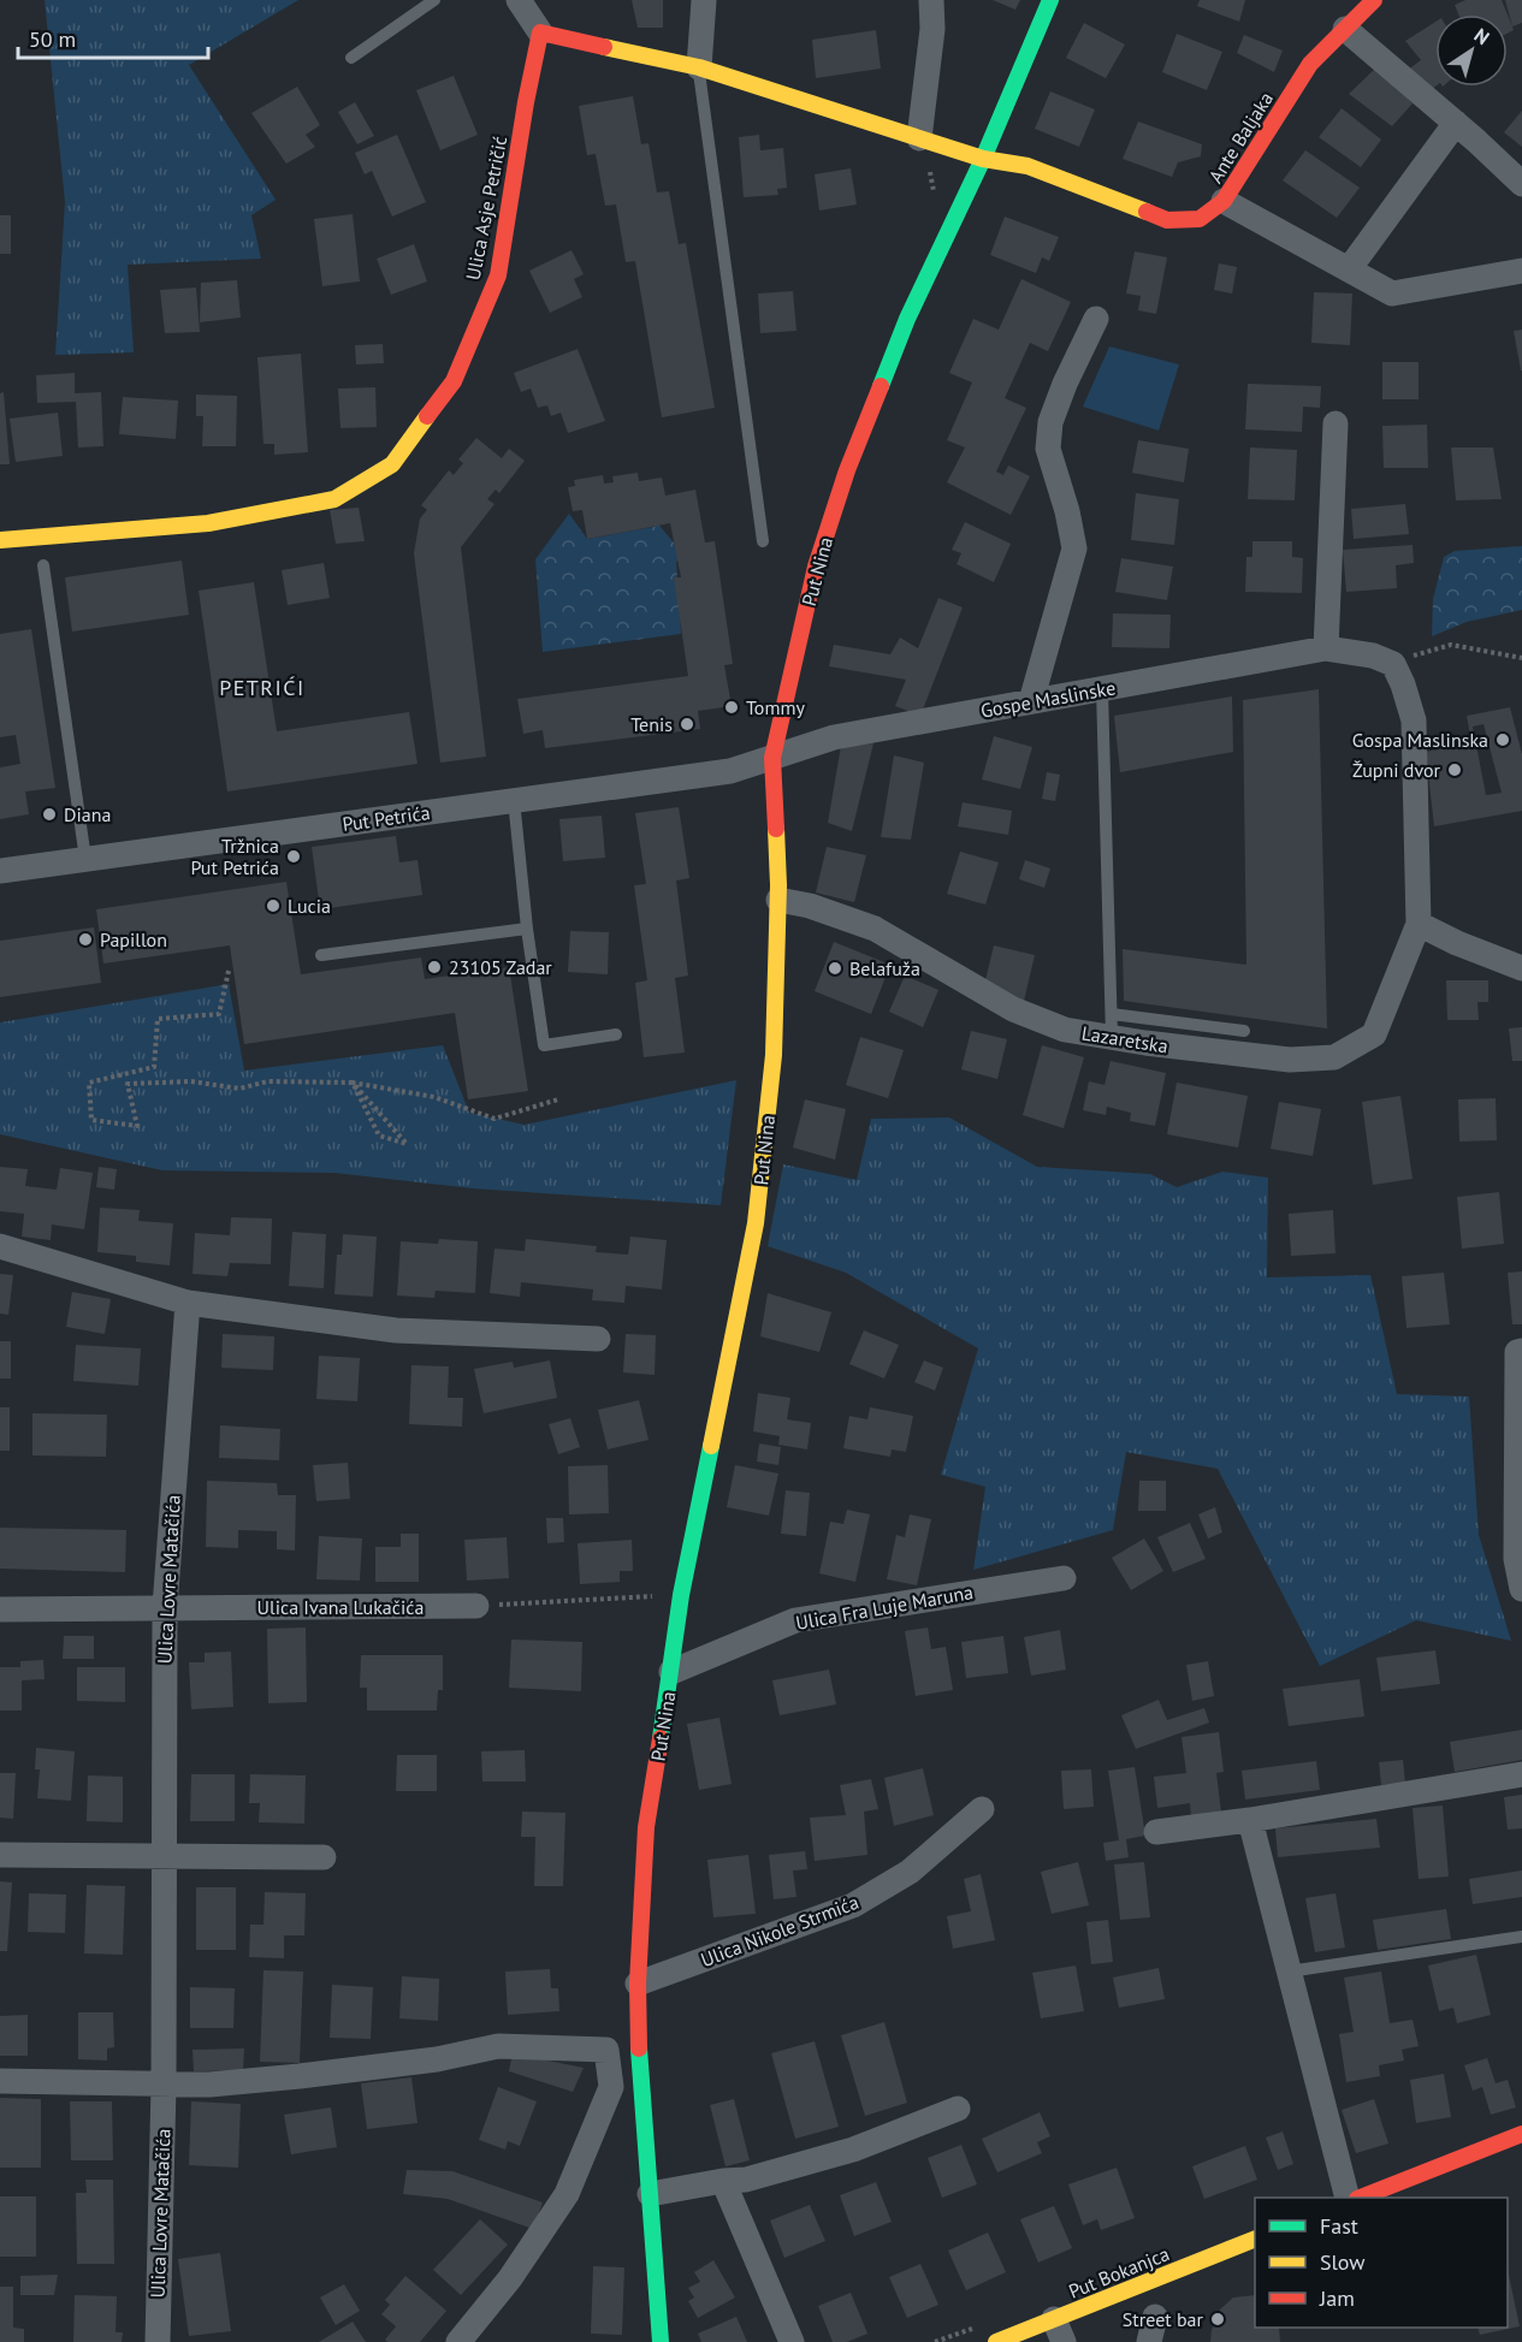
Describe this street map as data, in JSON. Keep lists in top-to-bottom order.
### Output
{
  "streets": {
    "main road": [
      "Ante Baljaka",
      "Ulica Asje Petričić",
      "Put Nina",
      "Put Bokanjca"
    ],
    "street": [
      "Gospe Maslinske",
      "Put Petrića",
      "Lazaretska",
      "Ulica Lovre Matačića",
      "Ulica Ivana Lukačića",
      "Ulica Fra Luje Maruna",
      "Ulica Nikole Strmića"
    ]
  },
  "crossings": [
    ["Ante Baljaka", "Put Nina"],
    ["Put Nina", "Gospe Maslinske"],
    ["Put Nina", "Put Petrića"],
    ["Put Nina", "Lazaretska"],
    ["Put Nina", "Ulica Fra Luje Maruna"],
    ["Put Nina", "Ulica Nikole Strmića"],
    ["Gospe Maslinske", "Put Petrića"],
    ["Ulica Lovre Matačića", "Ulica Ivana Lukačića"]
  ],
  "districts": ["PETRIĆI"],
  "places": [
    "Tommy",
    "Tenis",
    "Gospa Maslinska",
    "Župni dvor",
    "Diana",
    "Tržnica Put Petrića",
    "Lucia",
    "Papillon",
    "23105 Zadar",
    "Belafuža",
    "Street bar"
  ],
  "legend": ["Fast", "Slow", "Jam"],
  "scale_bar": "50 m",
  "north": "top right"
}
